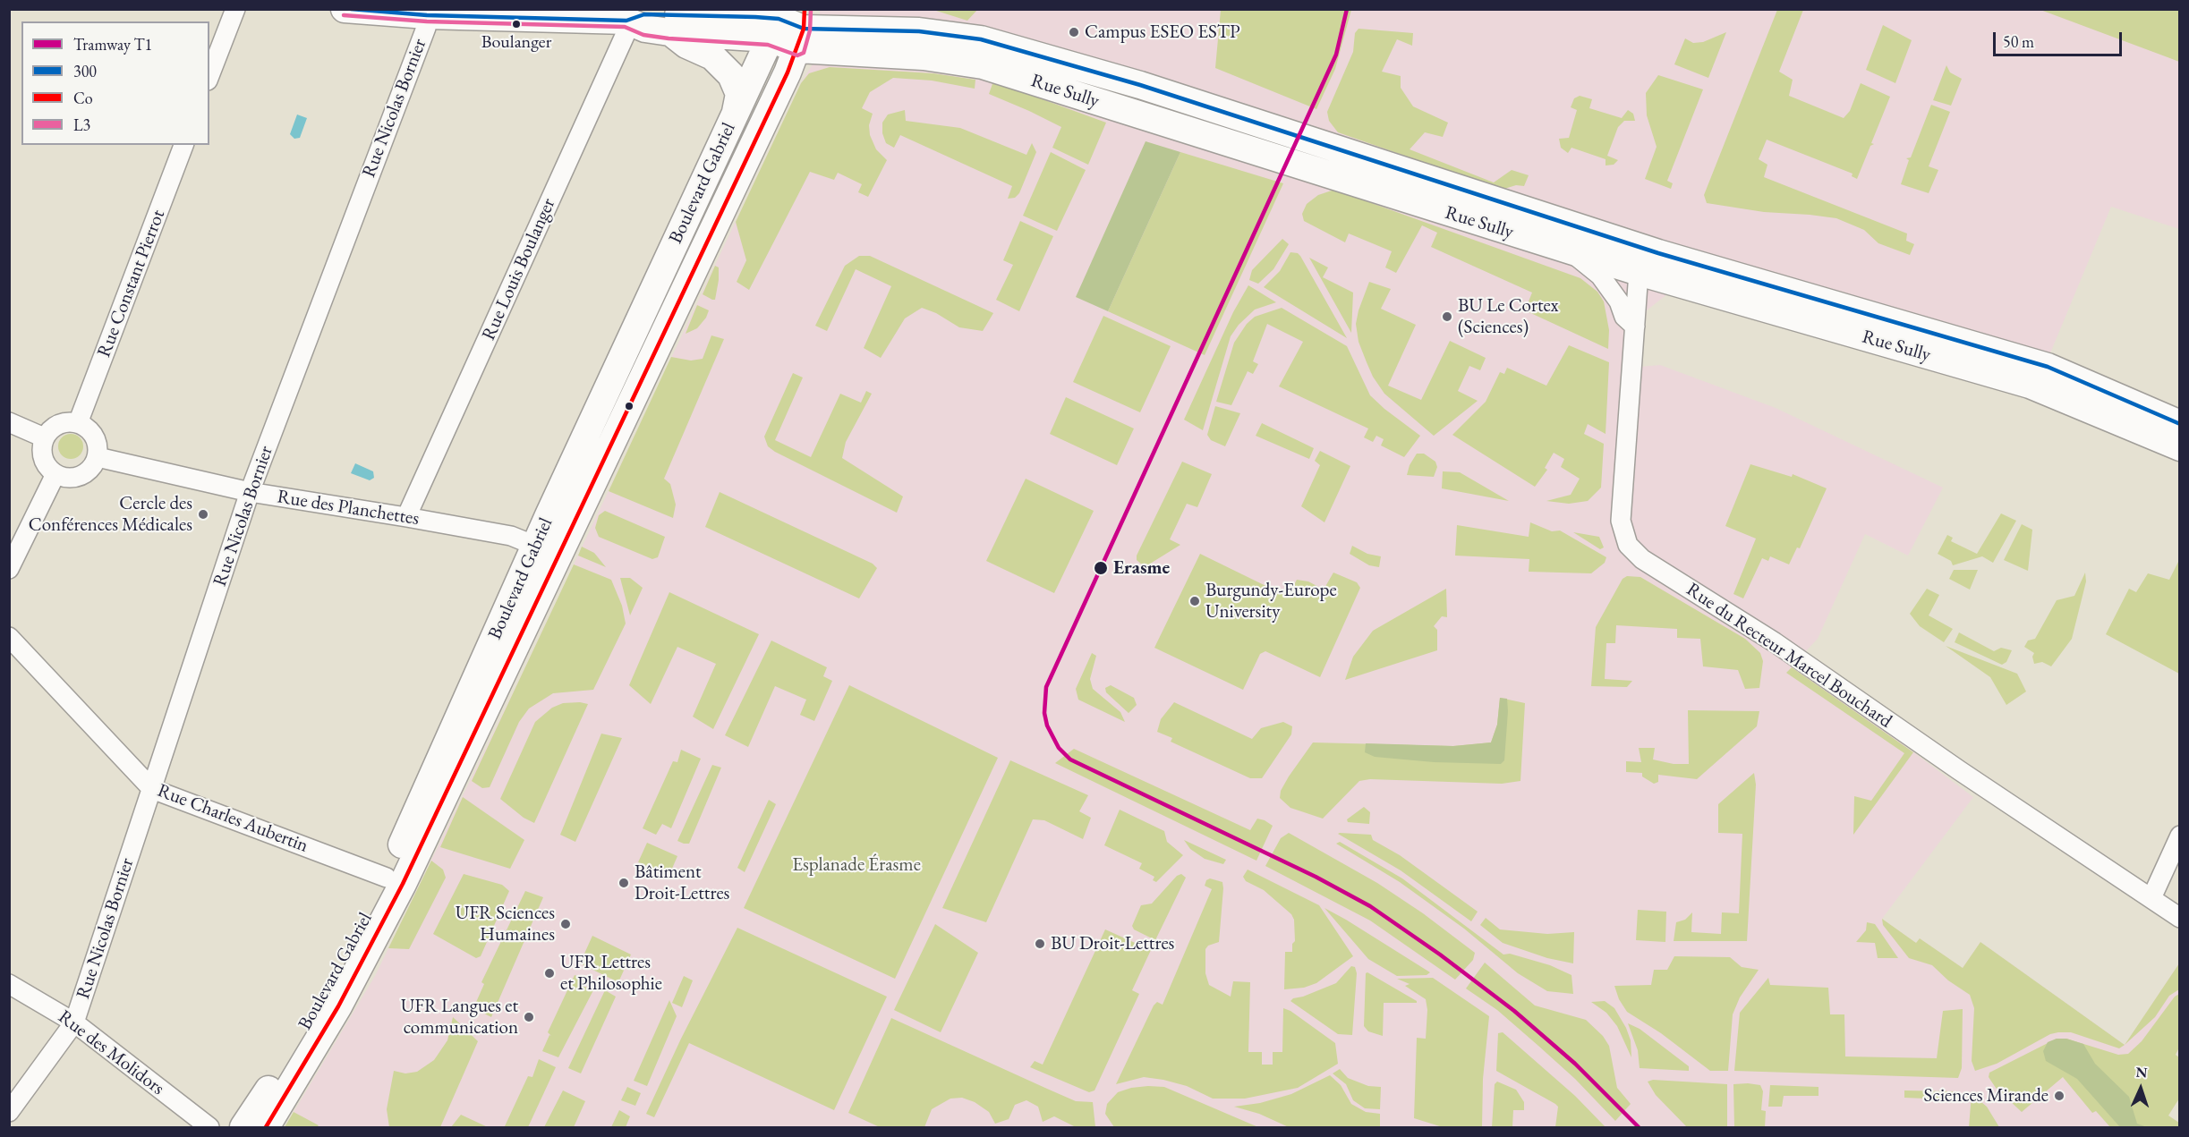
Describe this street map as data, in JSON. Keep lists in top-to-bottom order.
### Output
{
  "streets": {
    "main road": ["Rue Sully", "Boulevard Gabriel"],
    "street": [
      "Rue Nicolas Bornier",
      "Rue Louis Boulanger",
      "Rue Constant Pierrot",
      "Rue des Planchettes",
      "Rue du Recteur Marcel Bouchard",
      "Rue Charles Aubertin",
      "Rue des Molidors"
    ]
  },
  "crossings": [
    ["Rue Sully", "Boulevard Gabriel"],
    ["Rue Sully", "Rue du Recteur Marcel Bouchard"],
    ["Rue Nicolas Bornier", "Rue des Planchettes"],
    ["Rue Nicolas Bornier", "Rue Charles Aubertin"],
    ["Rue Nicolas Bornier", "Rue des Molidors"],
    ["Boulevard Gabriel", "Rue des Planchettes"],
    ["Boulevard Gabriel", "Rue Charles Aubertin"],
    ["Rue Louis Boulanger", "Rue des Planchettes"],
    ["Rue Constant Pierrot", "Rue des Planchettes"]
  ],
  "parks": ["Esplanade Érasme"],
  "places": [
    "Boulanger",
    "Campus ESEO ESTP",
    "BU Le Cortex (Sciences)",
    "Cercle des Conférences Médicales",
    "Erasme",
    "Burgundy-Europe University",
    "Bâtiment Droit-Lettres",
    "UFR Sciences Humaines",
    "BU Droit-Lettres",
    "UFR Lettres et Philosophie",
    "UFR Langues et communication",
    "Sciences Mirande"
  ],
  "lines": [
    "tram line T1",
    "transit line 300",
    "transit line Co",
    "transit line L3"
  ],
  "legend": [
    "Tramway T1",
    "300",
    "Co",
    "L3"
  ],
  "scale_bar": "50 m",
  "north": "top"
}
